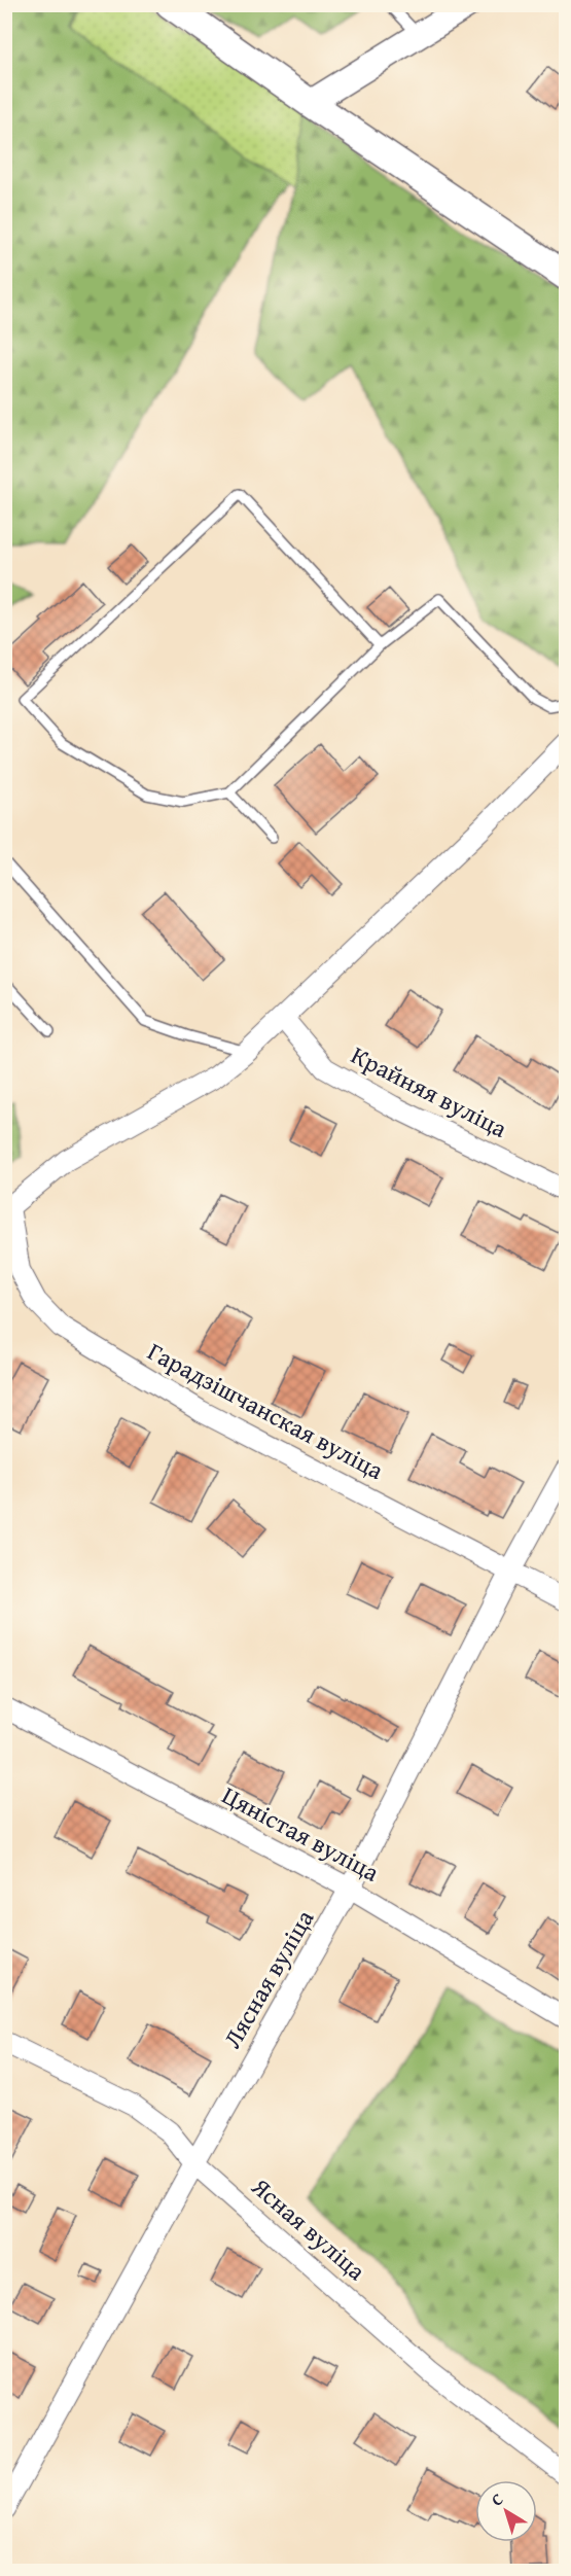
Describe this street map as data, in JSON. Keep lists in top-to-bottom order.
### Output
{
  "streets": {
    "street": [
      "Крайняя вуліца",
      "Гарадзішчанская вуліца",
      "Цяністая вуліца",
      "Лясная вуліца",
      "Ясная вуліца"
    ]
  },
  "crossings": [
    ["Гарадзішчанская вуліца", "Лясная вуліца"],
    ["Цяністая вуліца", "Лясная вуліца"],
    ["Лясная вуліца", "Ясная вуліца"]
  ],
  "north": "top left"
}
